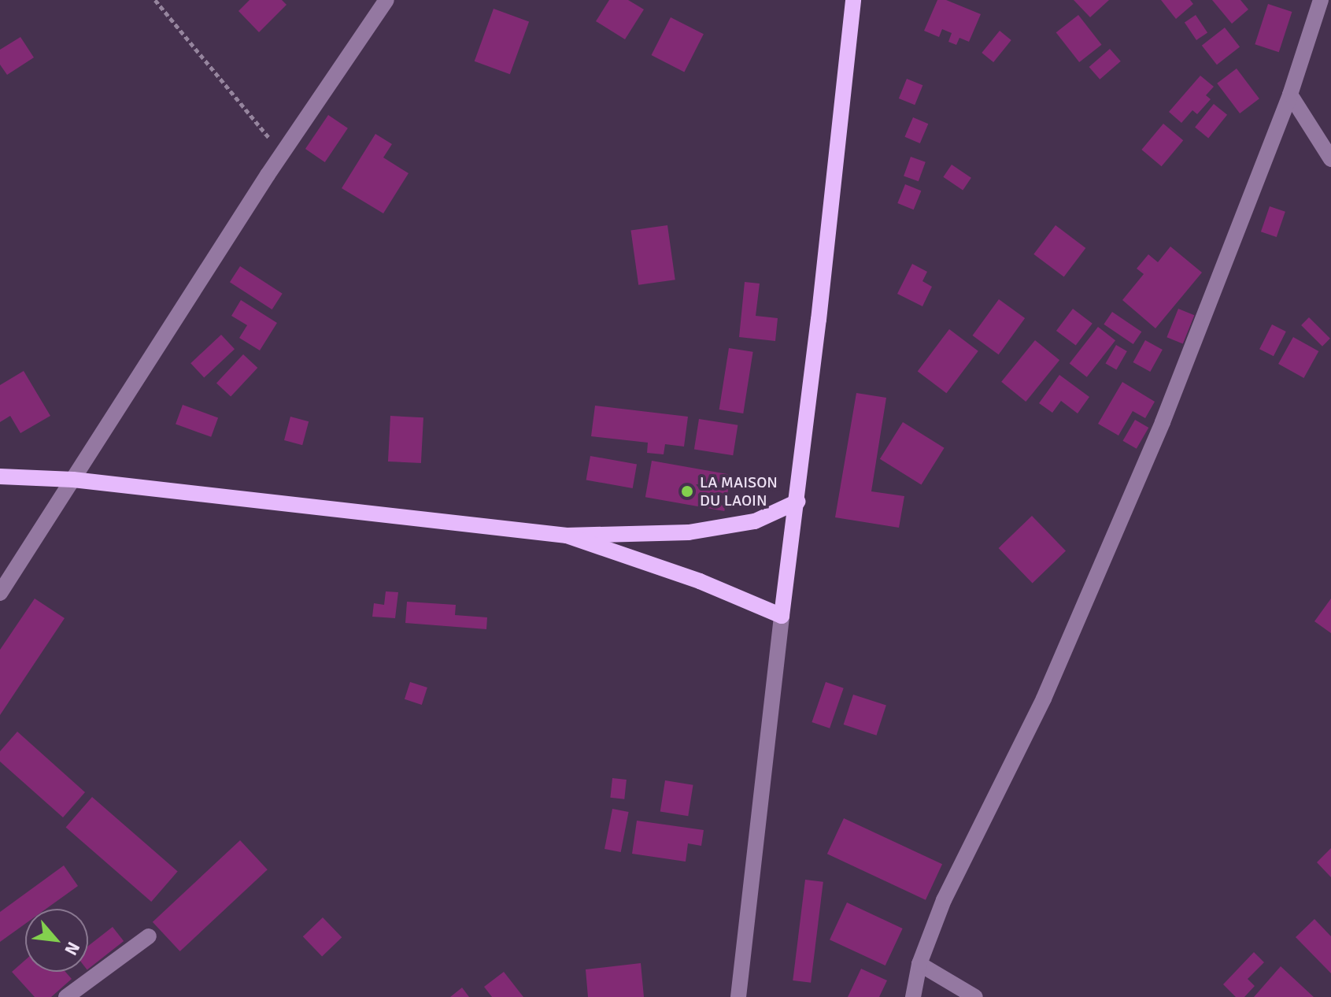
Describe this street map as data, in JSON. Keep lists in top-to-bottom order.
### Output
{
  "places": ["LA MAISON DU LAOIN"],
  "north": "bottom right"
}
